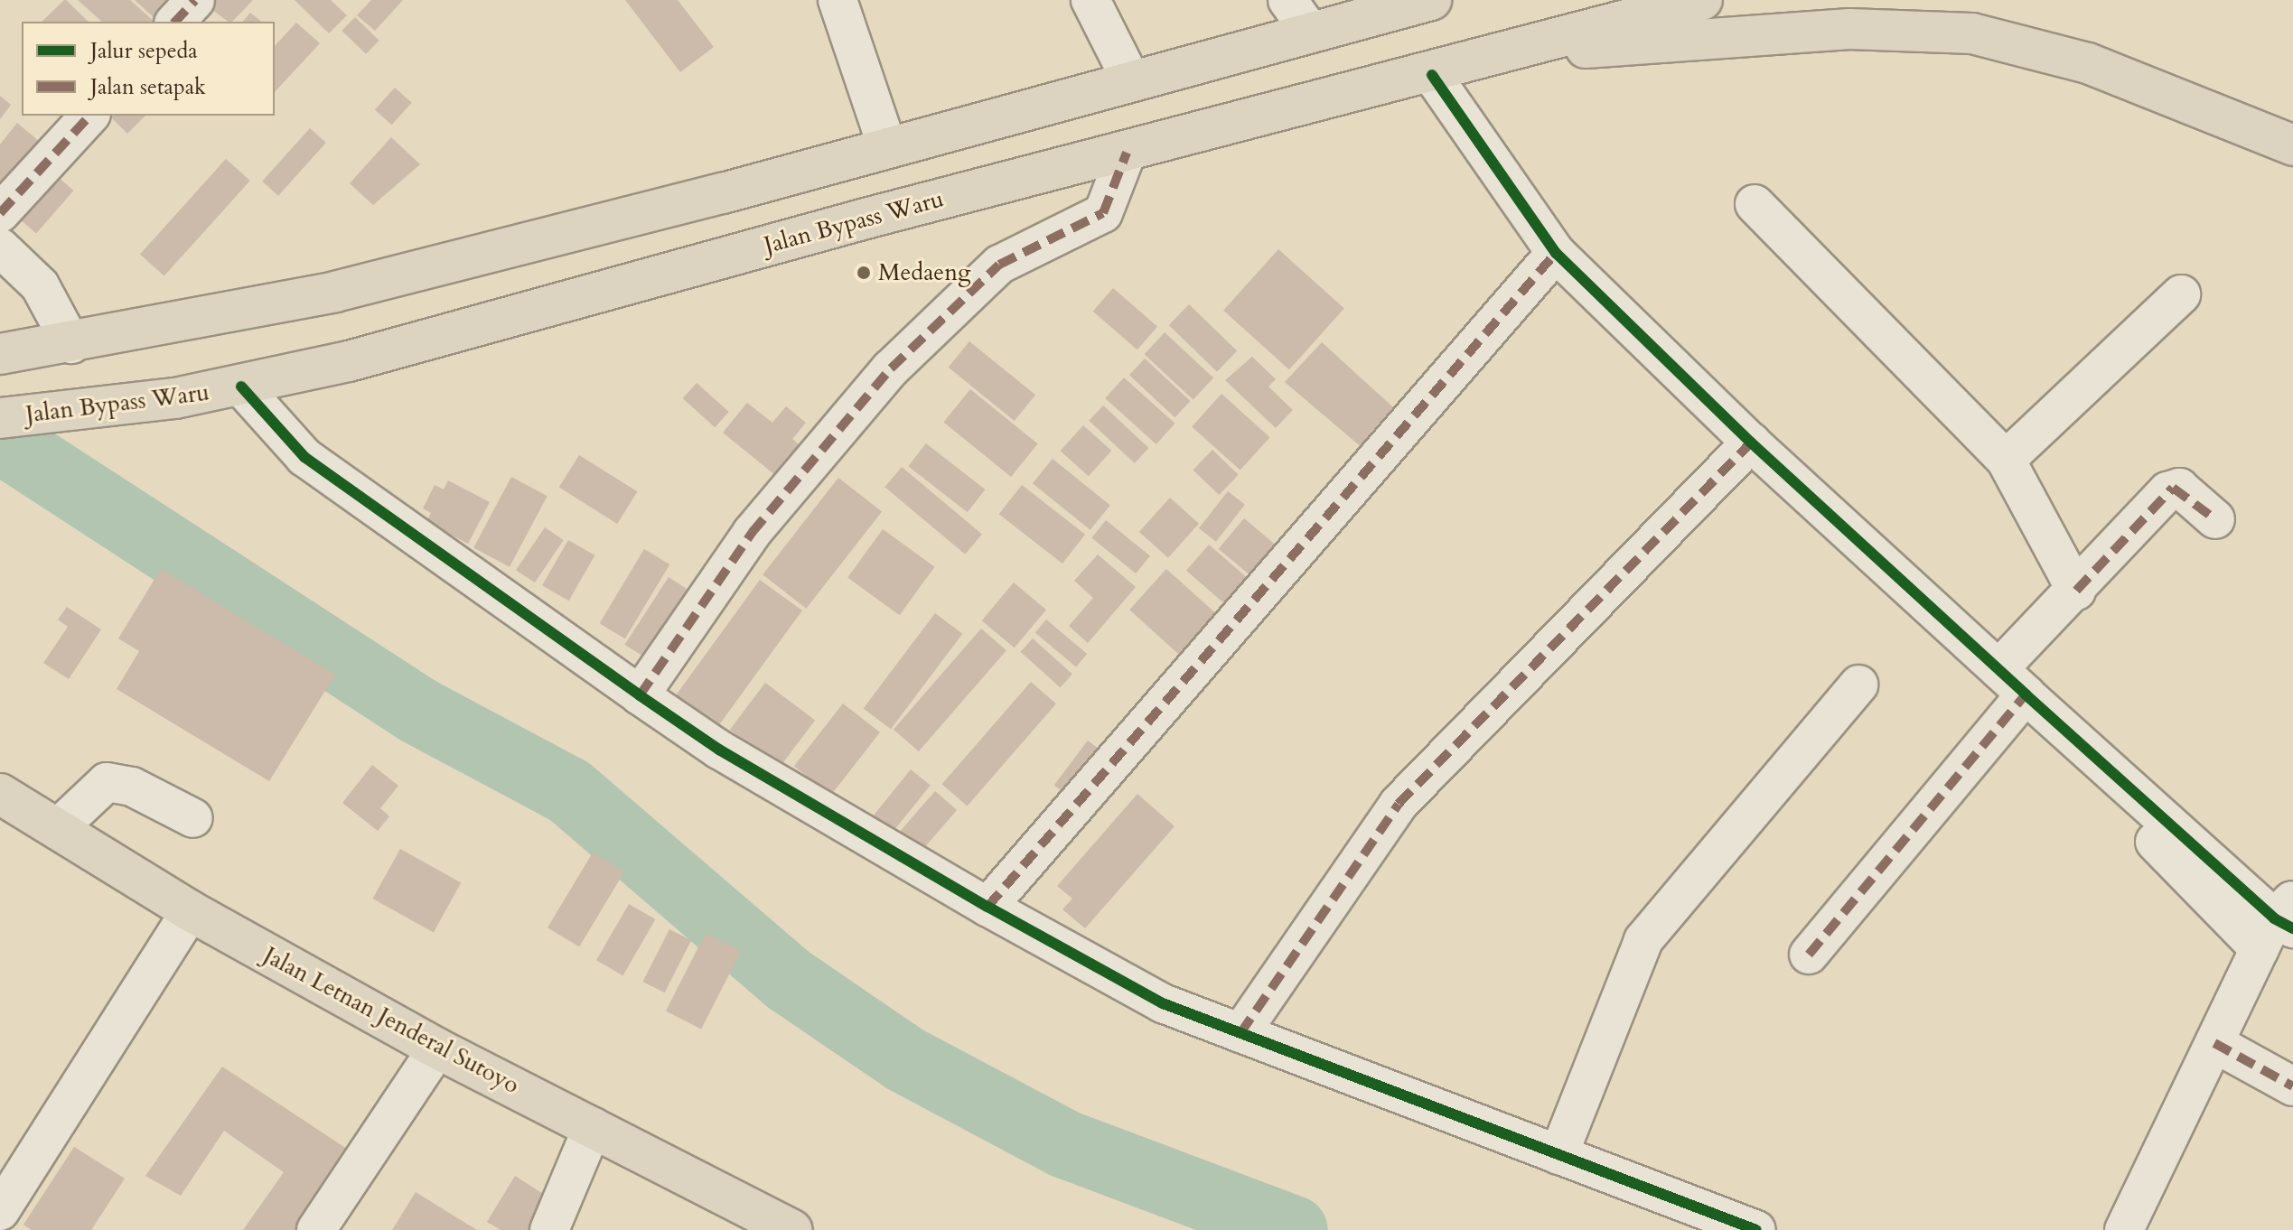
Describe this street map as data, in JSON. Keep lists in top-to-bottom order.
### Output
{
  "streets": {
    "highway": ["Jalan Bypass Waru", "Jalan Letnan Jenderal Sutoyo"]
  },
  "places": ["Medaeng"],
  "legend": ["Jalur sepeda", "Jalan setapak"]
}
